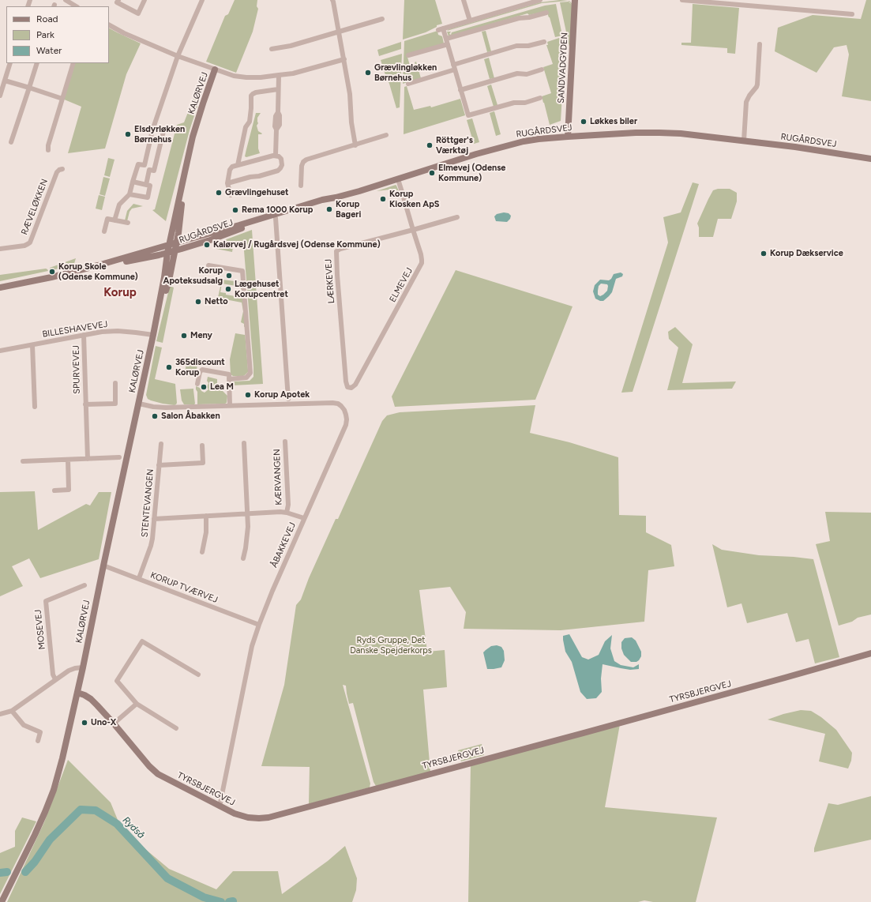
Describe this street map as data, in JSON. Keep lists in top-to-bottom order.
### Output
{
  "streets": {
    "street": [
      "SANDVADGYDEN",
      "KALØRVEJ",
      "RUGÅRDSVEJ",
      "RÆVELØKKEN",
      "LÆRKEVEJ",
      "ELMEVEJ",
      "BILLESHAVEVEJ",
      "SPURVEVEJ",
      "KÆRVANGEN",
      "STENTEVANGEN",
      "ÅBAKKEVEJ",
      "KORUP TVÆRVEJ",
      "MOSEVEJ",
      "TYRSBJERGVEJ"
    ]
  },
  "crossings": [
    ["SANDVADGYDEN", "RUGÅRDSVEJ"],
    ["KALØRVEJ", "RUGÅRDSVEJ"],
    ["KALØRVEJ", "BILLESHAVEVEJ"],
    ["KALØRVEJ", "ÅBAKKEVEJ"],
    ["KALØRVEJ", "KORUP TVÆRVEJ"],
    ["KALØRVEJ", "TYRSBJERGVEJ"],
    ["RUGÅRDSVEJ", "ELMEVEJ"],
    ["LÆRKEVEJ", "ELMEVEJ"],
    ["BILLESHAVEVEJ", "SPURVEVEJ"],
    ["STENTEVANGEN", "KORUP TVÆRVEJ"],
    ["ÅBAKKEVEJ", "KORUP TVÆRVEJ"],
    ["ÅBAKKEVEJ", "TYRSBJERGVEJ"]
  ],
  "districts": ["Korup"],
  "water": ["Rydså"],
  "parks": ["Ryds Gruppe, Det Danske Spejderkorps"],
  "places": [
    "Grævlingløkken Børnehus",
    "Løkkes biler",
    "Elsdyrløkken Børnehus",
    "Röttger's Værktøj",
    "Elmevej (Odense Kommune)",
    "Grævlingehuset",
    "Korup Kiosken ApS",
    "Korup Bageri",
    "Rema 1000 Korup",
    "Kalørvej / Rugårdsvej (Odense Kommune)",
    "Korup Dækservice",
    "Korup Skole (Odense Kommune)",
    "Korup Apoteksudsalg",
    "Lægehuset Korupcentret",
    "Netto",
    "Meny",
    "365discount Korup",
    "Lea M",
    "Korup Apotek",
    "Salon Åbakken",
    "Uno-X"
  ],
  "legend": ["Road", "Park", "Water"]
}
